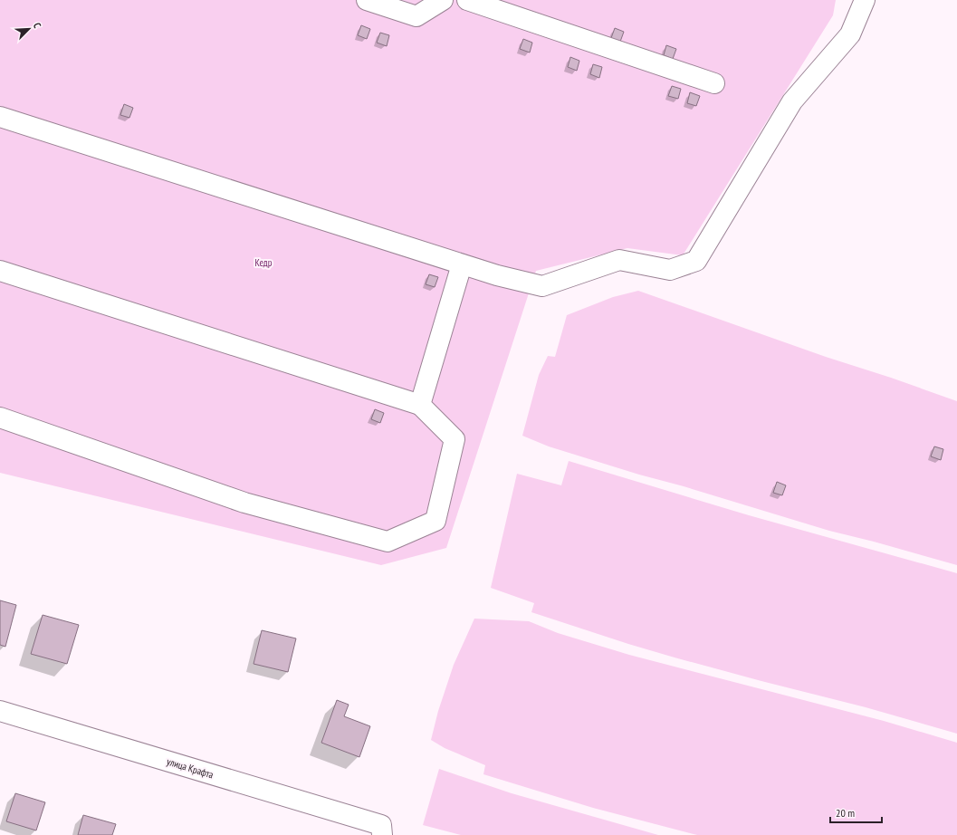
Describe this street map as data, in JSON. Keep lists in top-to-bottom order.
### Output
{
  "streets": {
    "street": ["улица Крафта"]
  },
  "parks": ["Кедр"],
  "scale_bar": "20 m",
  "north": "top right"
}
